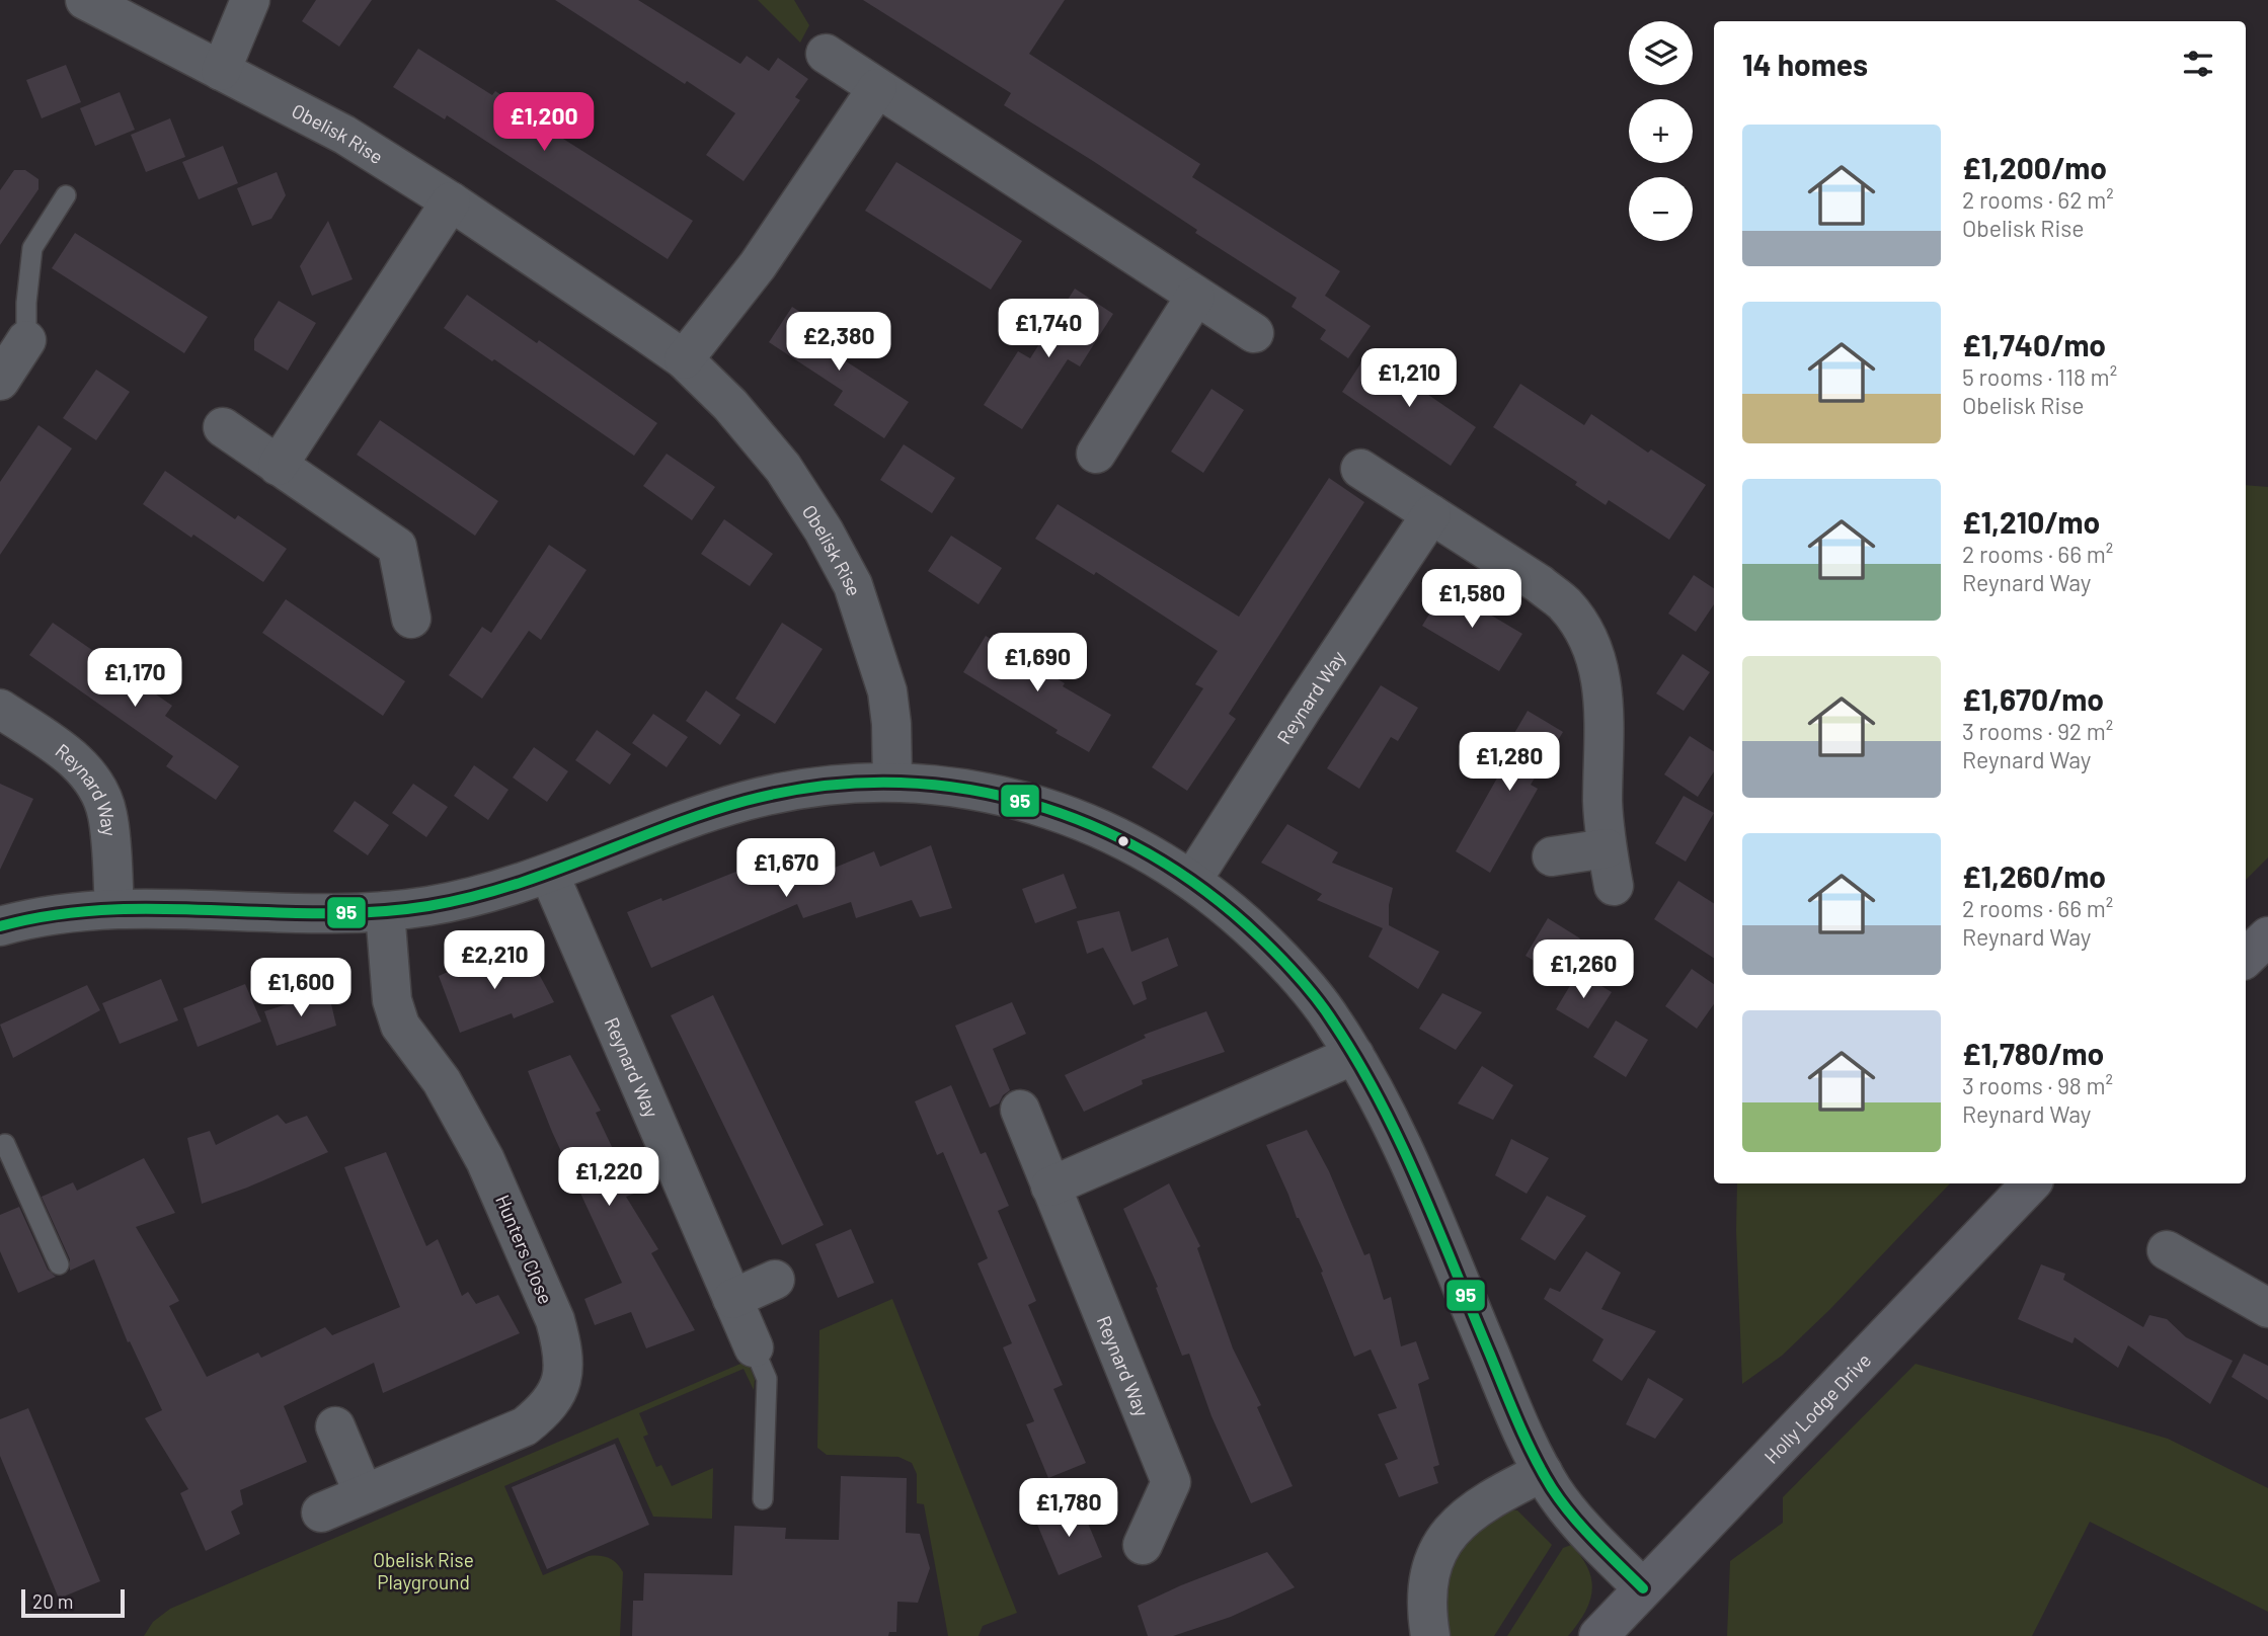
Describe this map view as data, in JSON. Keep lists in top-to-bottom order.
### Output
{
  "streets": {
    "main road": ["Holly Lodge Drive"],
    "street": ["Obelisk Rise", "Reynard Way", "Hunters Close"]
  },
  "parks": ["Obelisk Rise Playground"],
  "lines": ["transit line 95"],
  "scale_bar": "20 m",
  "page": {
    "map_buttons": ["+", "−"],
    "heading": "14 homes",
    "price": [
      "£1,200",
      "£1,740",
      "£2,380",
      "£1,210",
      "£1,580",
      "£1,690",
      "£1,170",
      "£1,280",
      "£1,670",
      "£2,210",
      "£1,260",
      "£1,600",
      "£1,220",
      "£1,780"
    ],
    "list": [
      {
        "name": "£1,200/mo",
        "note": "2 rooms · 62 m² · Obelisk Rise"
      },
      {
        "name": "£1,740/mo",
        "note": "5 rooms · 118 m² · Obelisk Rise"
      },
      {
        "name": "£1,210/mo",
        "note": "2 rooms · 66 m² · Reynard Way"
      },
      {
        "name": "£1,670/mo",
        "note": "3 rooms · 92 m² · Reynard Way"
      },
      {
        "name": "£1,260/mo",
        "note": "2 rooms · 66 m² · Reynard Way"
      },
      {
        "name": "£1,780/mo",
        "note": "3 rooms · 98 m² · Reynard Way"
      }
    ],
    "scale": "20 m"
  }
}
